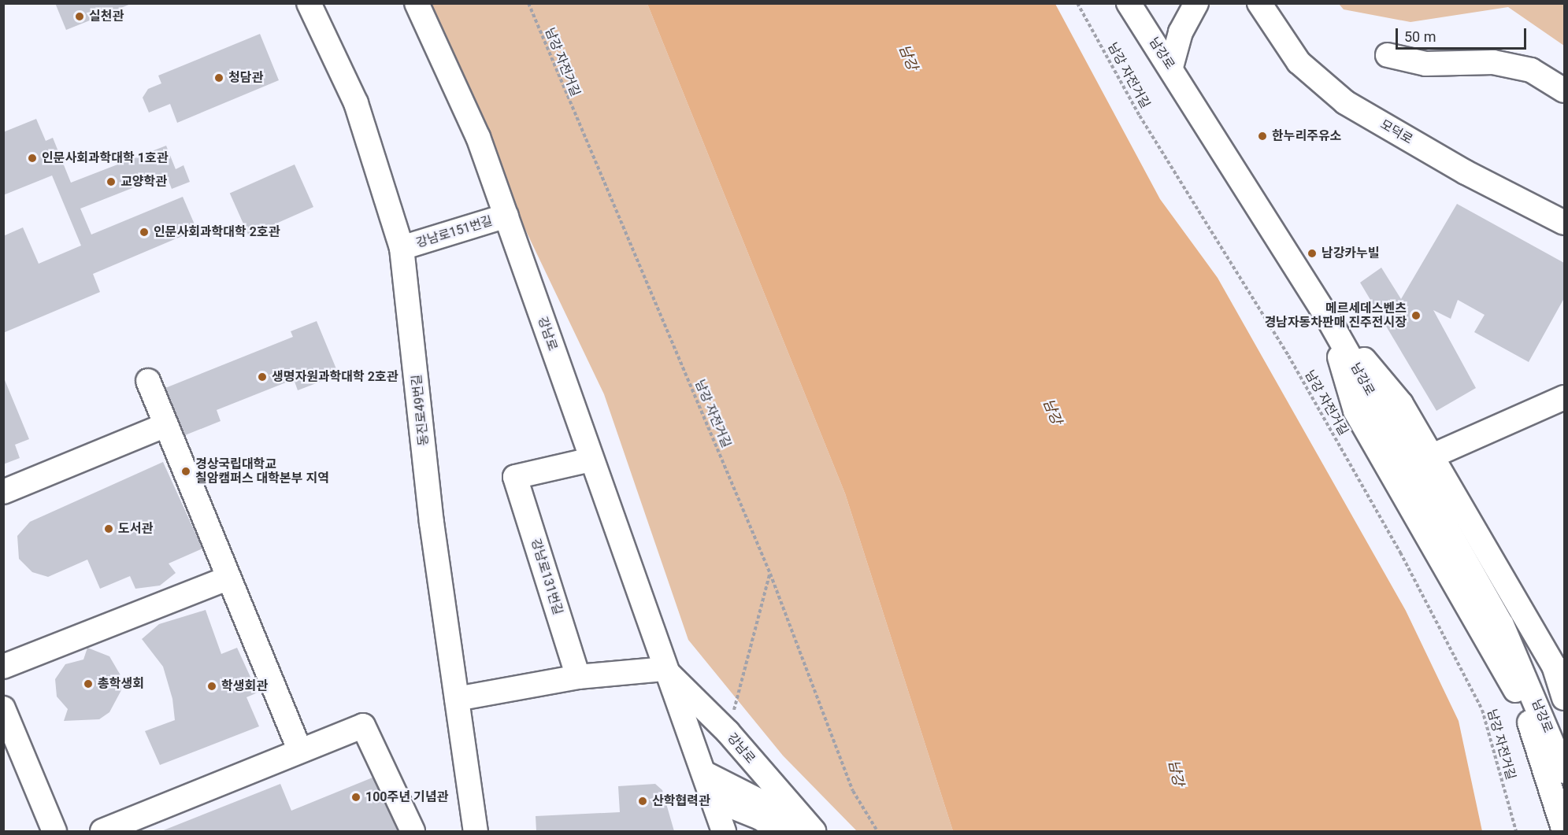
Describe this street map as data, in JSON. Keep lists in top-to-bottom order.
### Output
{
  "streets": {
    "street": [
      "남강로",
      "모덕로",
      "강남로151번길",
      "강남로",
      "동진로49번길",
      "강남로131번길"
    ],
    "path": ["남강 자전거길"]
  },
  "crossings": [
    ["강남로151번길", "강남로"],
    ["강남로151번길", "동진로49번길"],
    ["강남로", "강남로131번길"]
  ],
  "water": ["남강"],
  "places": [
    "실천관",
    "청담관",
    "한누리주유소",
    "인문사회과학대학 1호관",
    "교양학관",
    "인문사회과학대학 2호관",
    "남강카누빌",
    "메르세데스벤츠 경남자동차판매 진주전시장",
    "생명자원과학대학 2호관",
    "경상국립대학교 칠암캠퍼스 대학본부 지역",
    "도서관",
    "총학생회",
    "학생회관",
    "100주년 기념관",
    "산학협력관"
  ],
  "scale_bar": "50 m"
}
